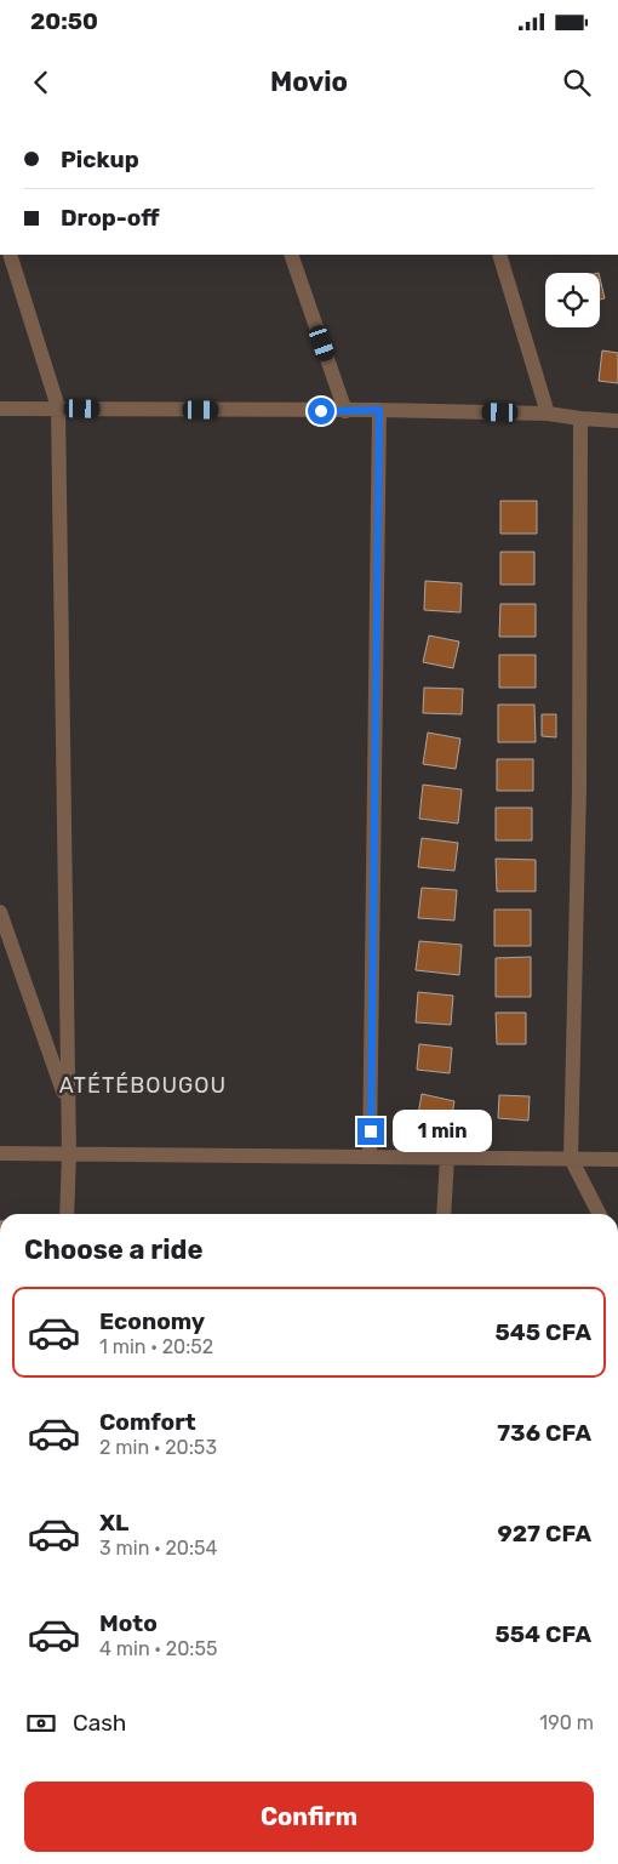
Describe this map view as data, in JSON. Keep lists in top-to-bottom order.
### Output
{
  "districts": ["ATÉTÉBOUGOU"],
  "page": {
    "status": "20:50",
    "header": "Movio",
    "banner": ["Pickup", "Drop-off"],
    "bubble": "1 min",
    "heading": "Choose a ride",
    "list": [
      {
        "name": "Economy",
        "note": "1 min · 20:52",
        "value": "545 CFA"
      },
      {
        "name": "Comfort",
        "note": "2 min · 20:53",
        "value": "736 CFA"
      },
      {
        "name": "XL",
        "note": "3 min · 20:54",
        "value": "927 CFA"
      },
      {
        "name": "Moto",
        "note": "4 min · 20:55",
        "value": "554 CFA"
      }
    ],
    "pay": ["Cash", "190 m"],
    "buttons": "Confirm"
  }
}
